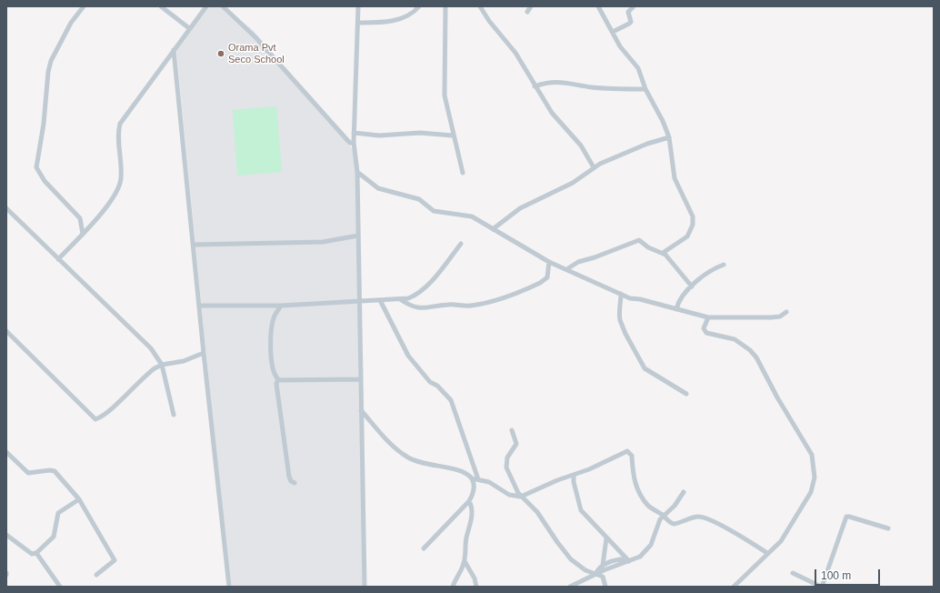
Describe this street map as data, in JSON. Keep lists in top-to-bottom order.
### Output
{
  "places": ["Orama Pvt Seco School"],
  "scale_bar": "100 m"
}
